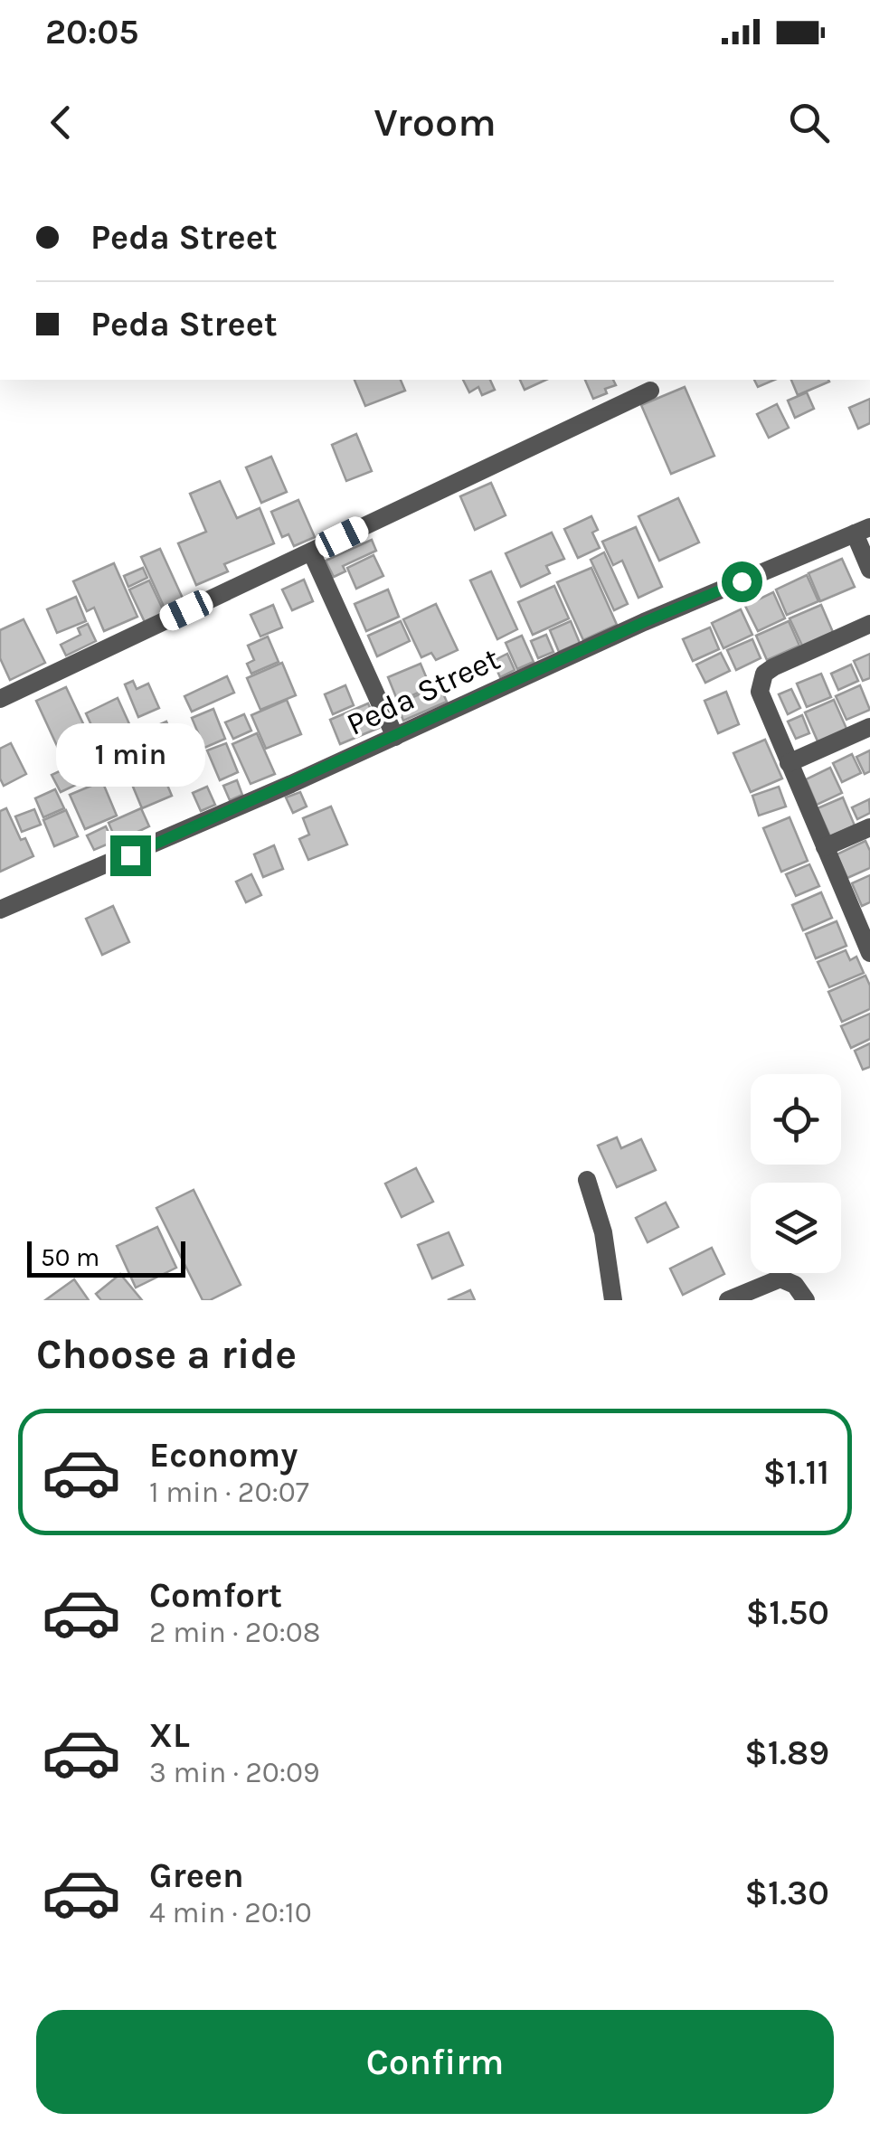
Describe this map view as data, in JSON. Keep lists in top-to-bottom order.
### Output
{
  "streets": {
    "street": ["Peda Street"]
  },
  "scale_bar": "50 m",
  "page": {
    "status": "20:05",
    "header": "Vroom",
    "banner": ["Peda Street", "Peda Street"],
    "bubble": "1 min",
    "scale": "50 m",
    "heading": "Choose a ride",
    "list": [
      {
        "name": "Economy",
        "note": "1 min · 20:07",
        "value": "$1.11"
      },
      {
        "name": "Comfort",
        "note": "2 min · 20:08",
        "value": "$1.50"
      },
      {
        "name": "XL",
        "note": "3 min · 20:09",
        "value": "$1.89"
      },
      {
        "name": "Green",
        "note": "4 min · 20:10",
        "value": "$1.30"
      }
    ],
    "buttons": "Confirm"
  }
}
